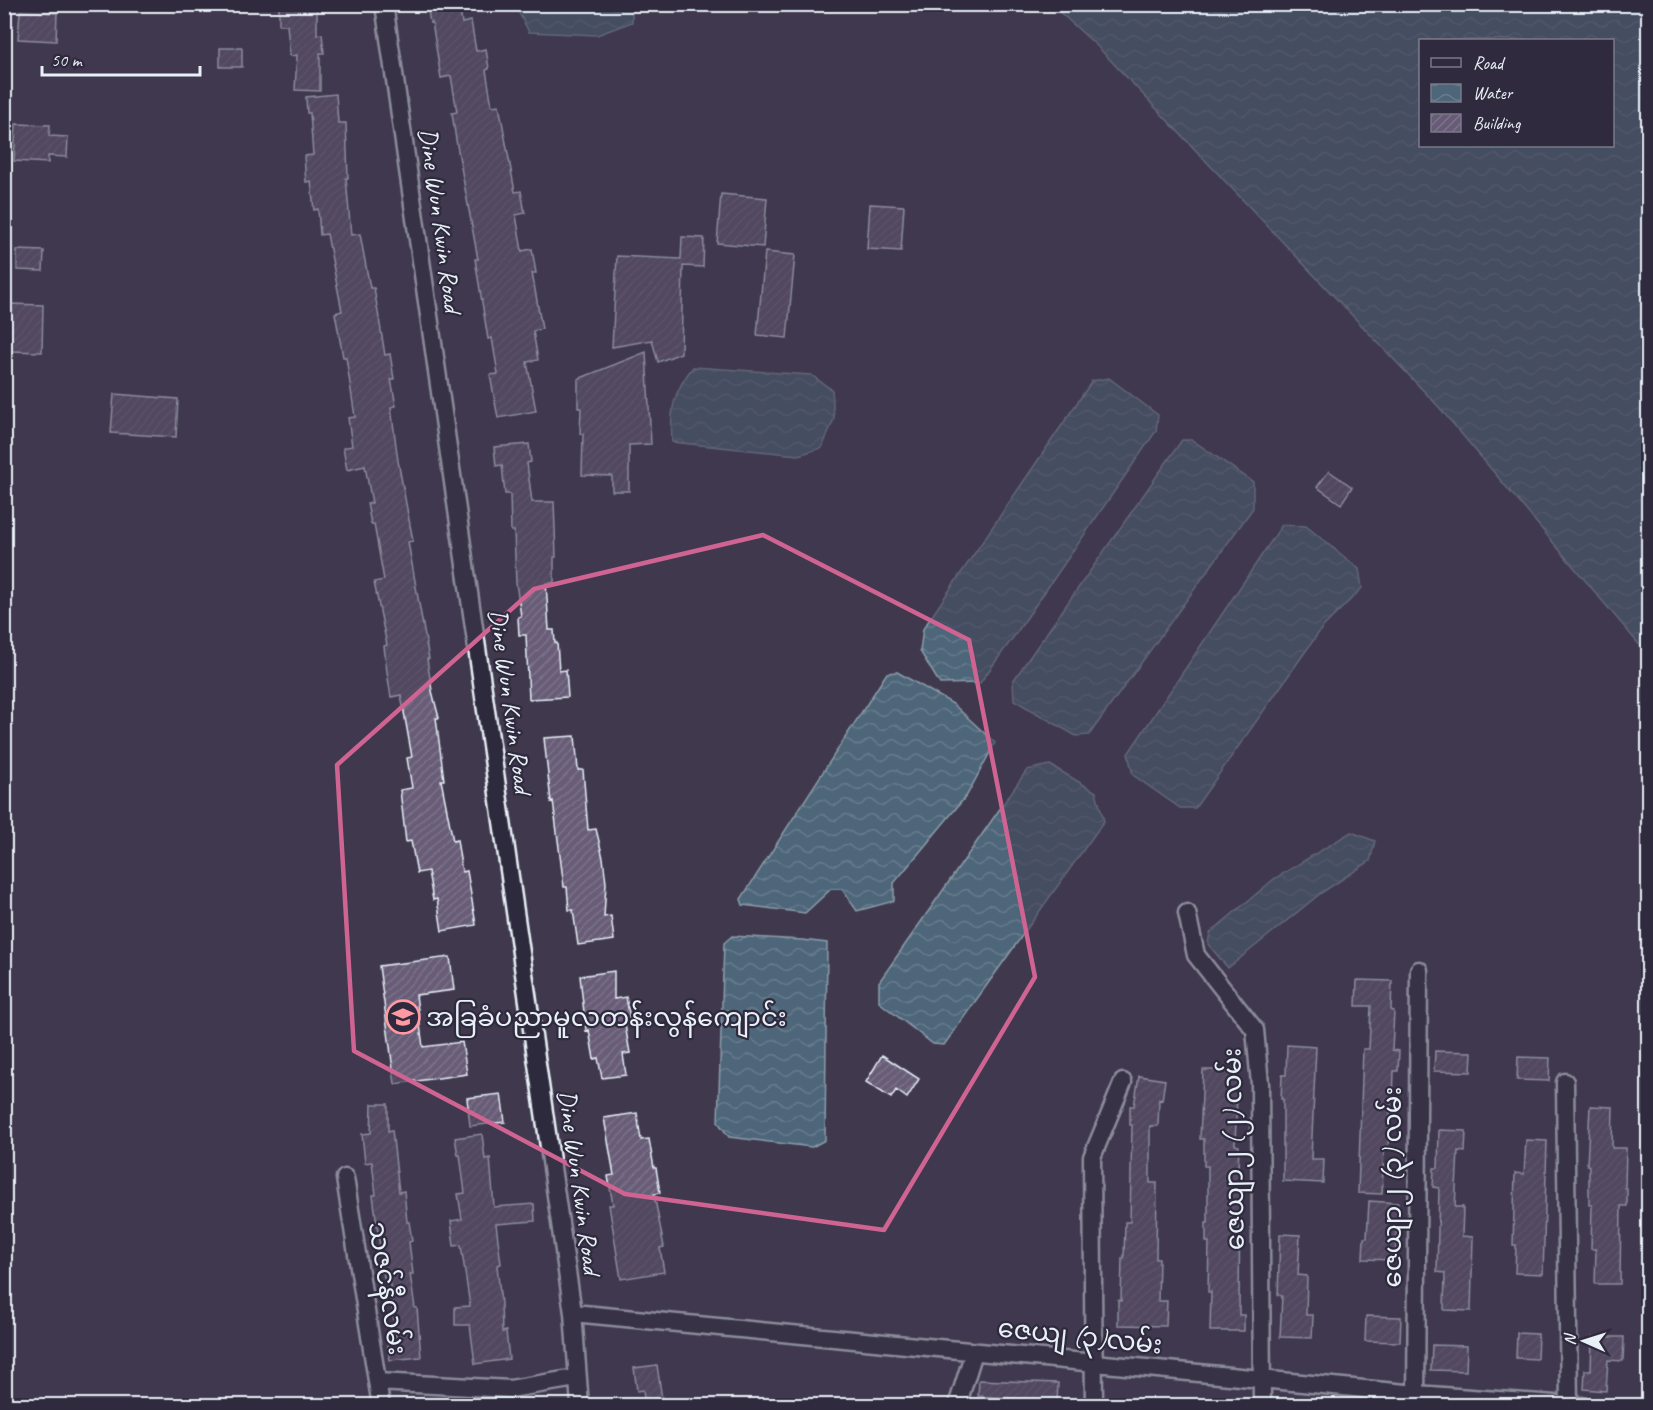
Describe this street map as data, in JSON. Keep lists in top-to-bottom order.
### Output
{
  "streets": {
    "street": [
      "Dine Wun Kwin Road",
      "ဇေယျာ၂ (၂) လမ်း",
      "ဇေယျာ၂ (၃) လမ်း",
      "သဇင်နီလမ်း",
      "ဇေယျ (၃)လမ်း"
    ]
  },
  "crossings": [
    ["Dine Wun Kwin Road", "ဇေယျ (၃)လမ်း"],
    ["ဇေယျာ၂ (၂) လမ်း", "ဇေယျ (၃)လမ်း"],
    ["ဇေယျာ၂ (၃) လမ်း", "ဇေယျ (၃)လမ်း"]
  ],
  "places": {
    "school or university": ["အခြခံပညာမူလတန်းလွန်ကျောင်း"]
  },
  "legend": ["Road", "Water", "Building"],
  "scale_bar": "50 m",
  "north": "left"
}
